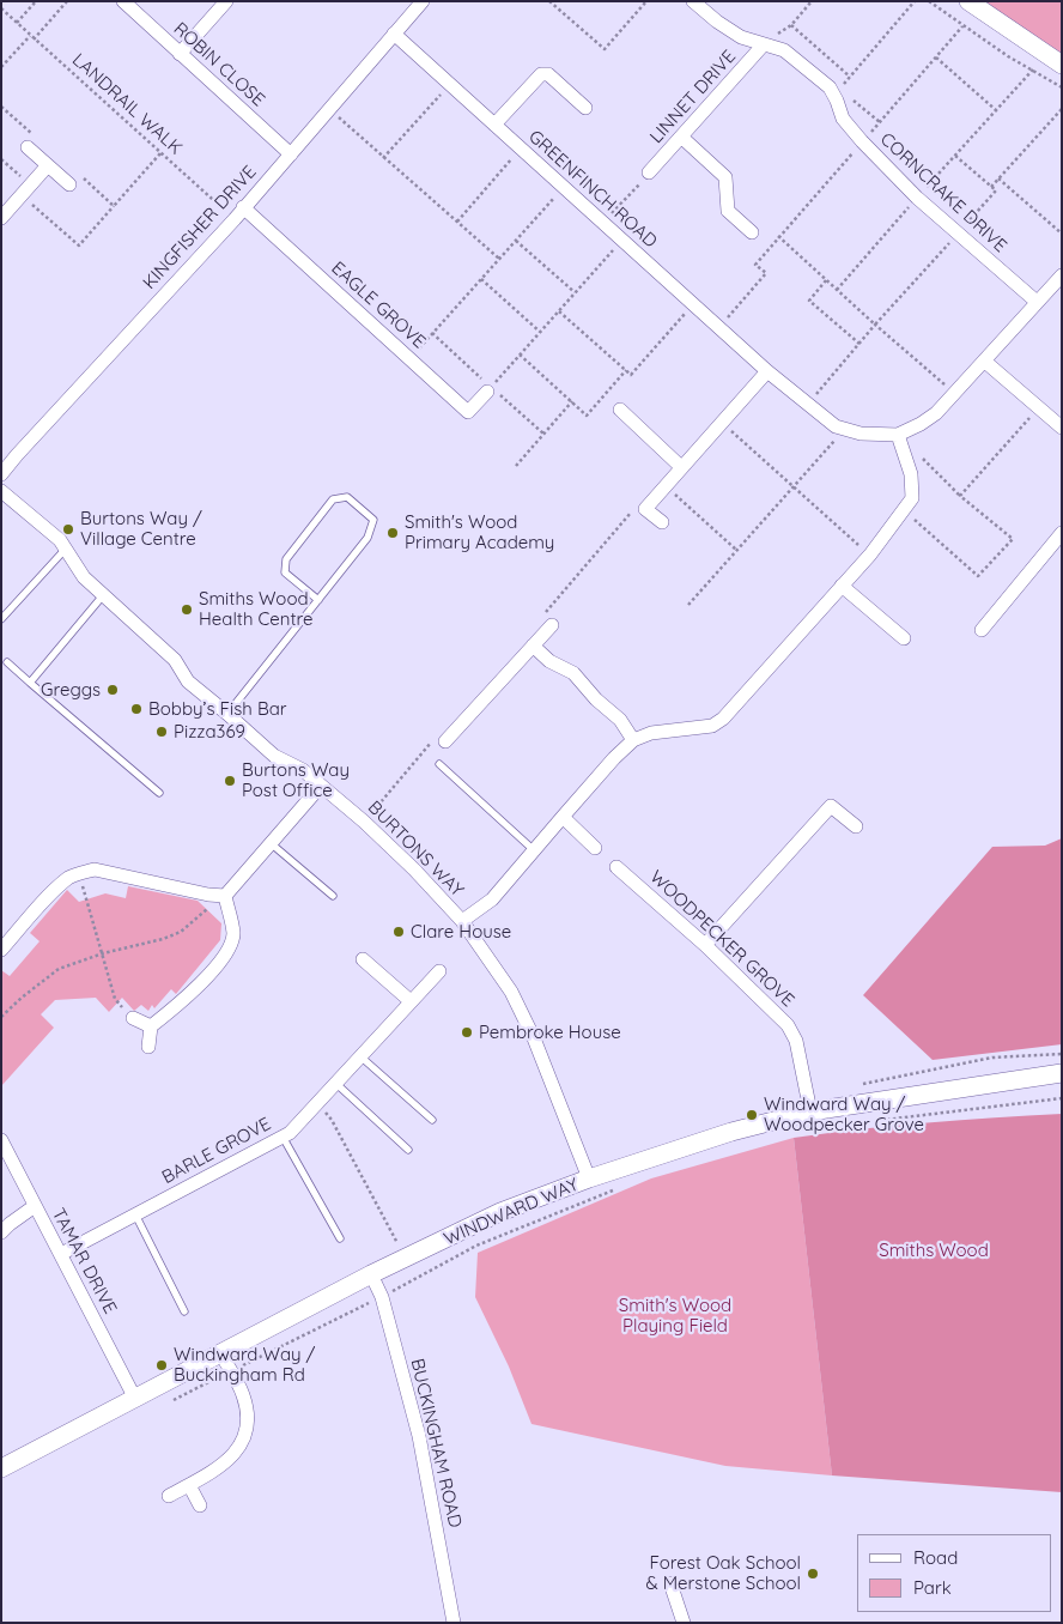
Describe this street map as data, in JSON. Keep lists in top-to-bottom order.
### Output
{
  "streets": {
    "street": [
      "ROBIN CLOSE",
      "LINNET DRIVE",
      "GREENFINCH ROAD",
      "CORNCRAKE DRIVE",
      "KINGFISHER DRIVE",
      "EAGLE GROVE",
      "BURTONS WAY",
      "WOODPECKER GROVE",
      "BARLE GROVE",
      "WINDWARD WAY",
      "TAMAR DRIVE",
      "BUCKINGHAM ROAD"
    ],
    "path": ["LANDRAIL WALK"]
  },
  "crossings": [
    ["ROBIN CLOSE", "KINGFISHER DRIVE"],
    ["LINNET DRIVE", "CORNCRAKE DRIVE"],
    ["LANDRAIL WALK", "KINGFISHER DRIVE"],
    ["GREENFINCH ROAD", "CORNCRAKE DRIVE"],
    ["GREENFINCH ROAD", "KINGFISHER DRIVE"],
    ["KINGFISHER DRIVE", "EAGLE GROVE"],
    ["BURTONS WAY", "WINDWARD WAY"],
    ["WOODPECKER GROVE", "WINDWARD WAY"],
    ["BARLE GROVE", "TAMAR DRIVE"],
    ["WINDWARD WAY", "TAMAR DRIVE"],
    ["WINDWARD WAY", "BUCKINGHAM ROAD"]
  ],
  "parks": ["Smiths Wood", "Smith's Wood Playing Field"],
  "places": [
    "Burtons Way / Village Centre",
    "Smith's Wood Primary Academy",
    "Smiths Wood Health Centre",
    "Greggs",
    "Bobby’s Fish Bar",
    "Pizza369",
    "Burtons Way Post Office",
    "Clare House",
    "Pembroke House",
    "Windward Way / Woodpecker Grove",
    "Windward Way / Buckingham Rd",
    "Forest Oak School & Merstone School"
  ],
  "legend": ["Road", "Park"]
}
